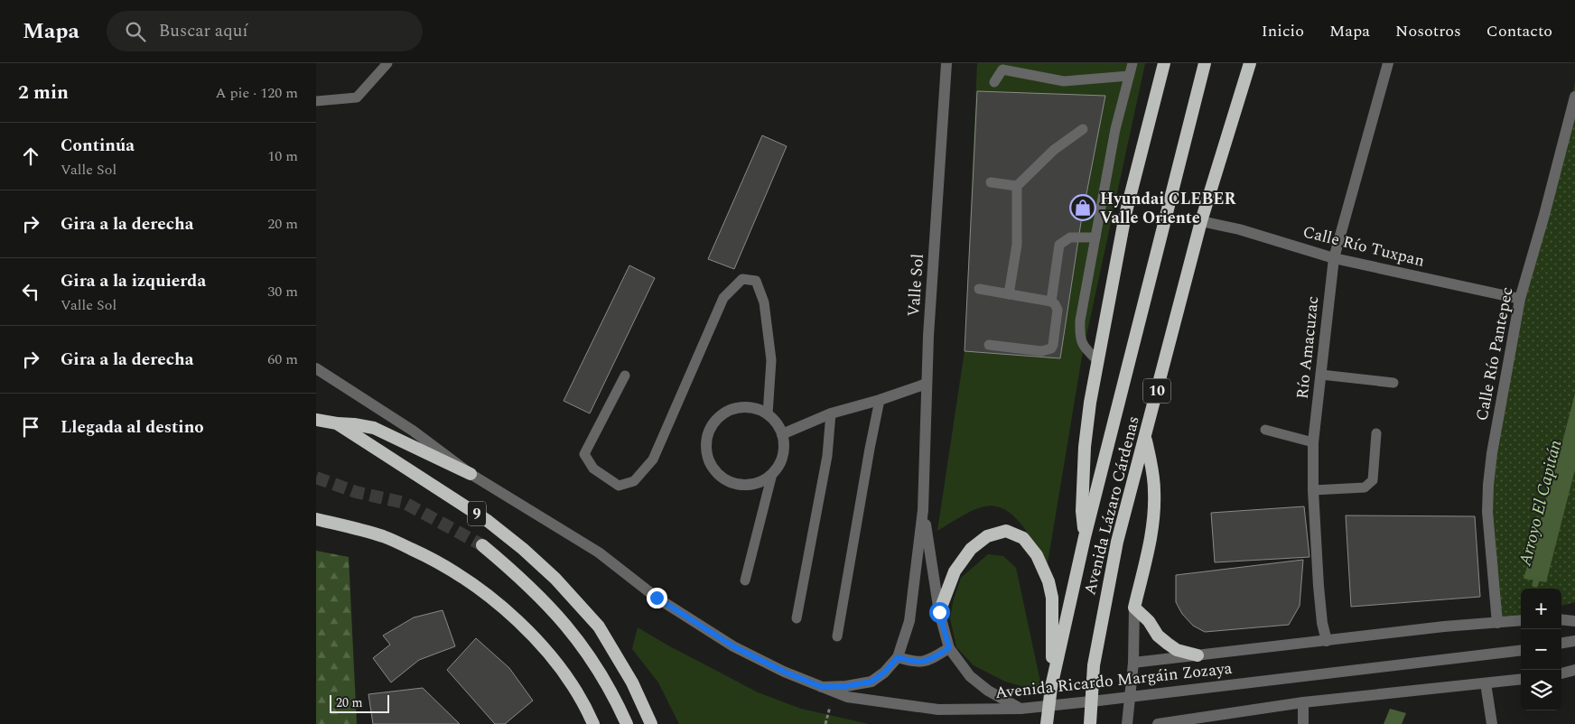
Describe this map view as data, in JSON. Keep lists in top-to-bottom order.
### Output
{
  "streets": {
    "highway": ["10", "Avenida Lázaro Cárdenas", "9"],
    "street": [
      "Calle Río Tuxpan",
      "Valle Sol",
      "Río Amacuzac",
      "Calle Río Pantepec",
      "Avenida Ricardo Margáin Zozaya"
    ]
  },
  "crossings": [
    ["Calle Río Tuxpan", "Río Amacuzac"],
    ["Calle Río Tuxpan", "Calle Río Pantepec"],
    ["Calle Río Tuxpan", "Avenida Lázaro Cárdenas"],
    ["Valle Sol", "Avenida Ricardo Margáin Zozaya"],
    ["Río Amacuzac", "Avenida Ricardo Margáin Zozaya"],
    ["Calle Río Pantepec", "Avenida Ricardo Margáin Zozaya"]
  ],
  "water": ["Arroyo El Capitán"],
  "places": {
    "shop": ["Hyundai CLEBER Valle Oriente"]
  },
  "scale_bar": "20 m",
  "page": {
    "header": "Mapa",
    "search": "Buscar aquí",
    "nav": [
      "Inicio",
      "Mapa",
      "Nosotros",
      "Contacto"
    ],
    "heading": ["2 min", "A pie · 120 m"],
    "list": [
      ["Continúa", "Valle Sol", "10 m"],
      ["Gira a la derecha", "20 m"],
      ["Gira a la izquierda", "Valle Sol", "30 m"],
      ["Gira a la derecha", "60 m"],
      "Llegada al destino"
    ],
    "map_buttons": ["+", "−"],
    "scale": "20 m"
  }
}
